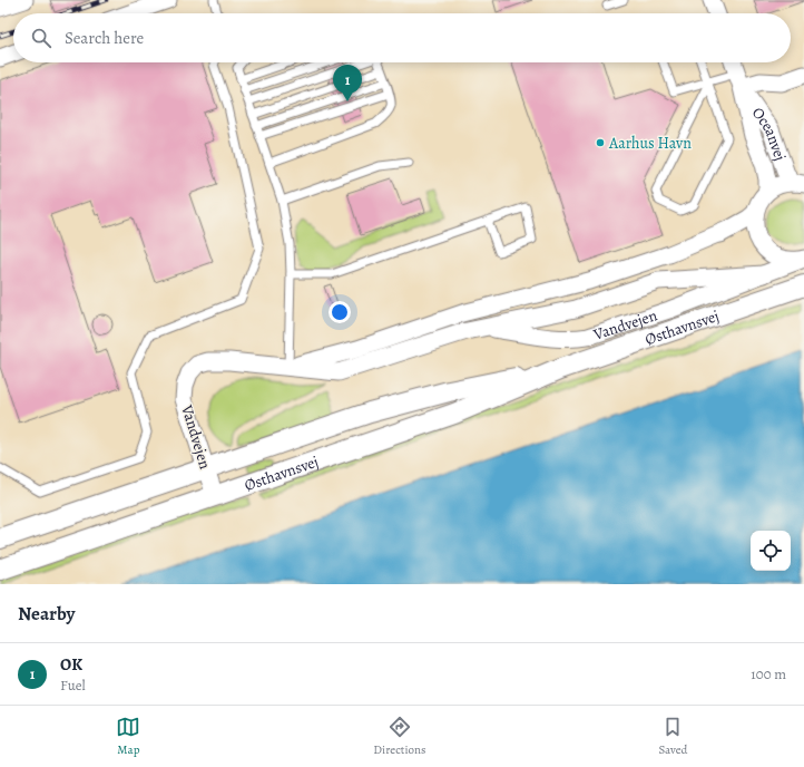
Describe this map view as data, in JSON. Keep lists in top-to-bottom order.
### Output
{
  "streets": {
    "street": ["Oceanvej", "Vandvejen", "Østhavnsvej"]
  },
  "crossings": [
    ["Vandvejen", "Østhavnsvej"]
  ],
  "places": ["Aarhus Havn"],
  "page": {
    "search": "Search here",
    "pins": "1",
    "heading": "Nearby",
    "list": [
      {
        "mark": "1",
        "name": "OK",
        "note": "Fuel",
        "value": "100 m"
      }
    ],
    "nav": ["Map", "Directions", "Saved"]
  }
}
